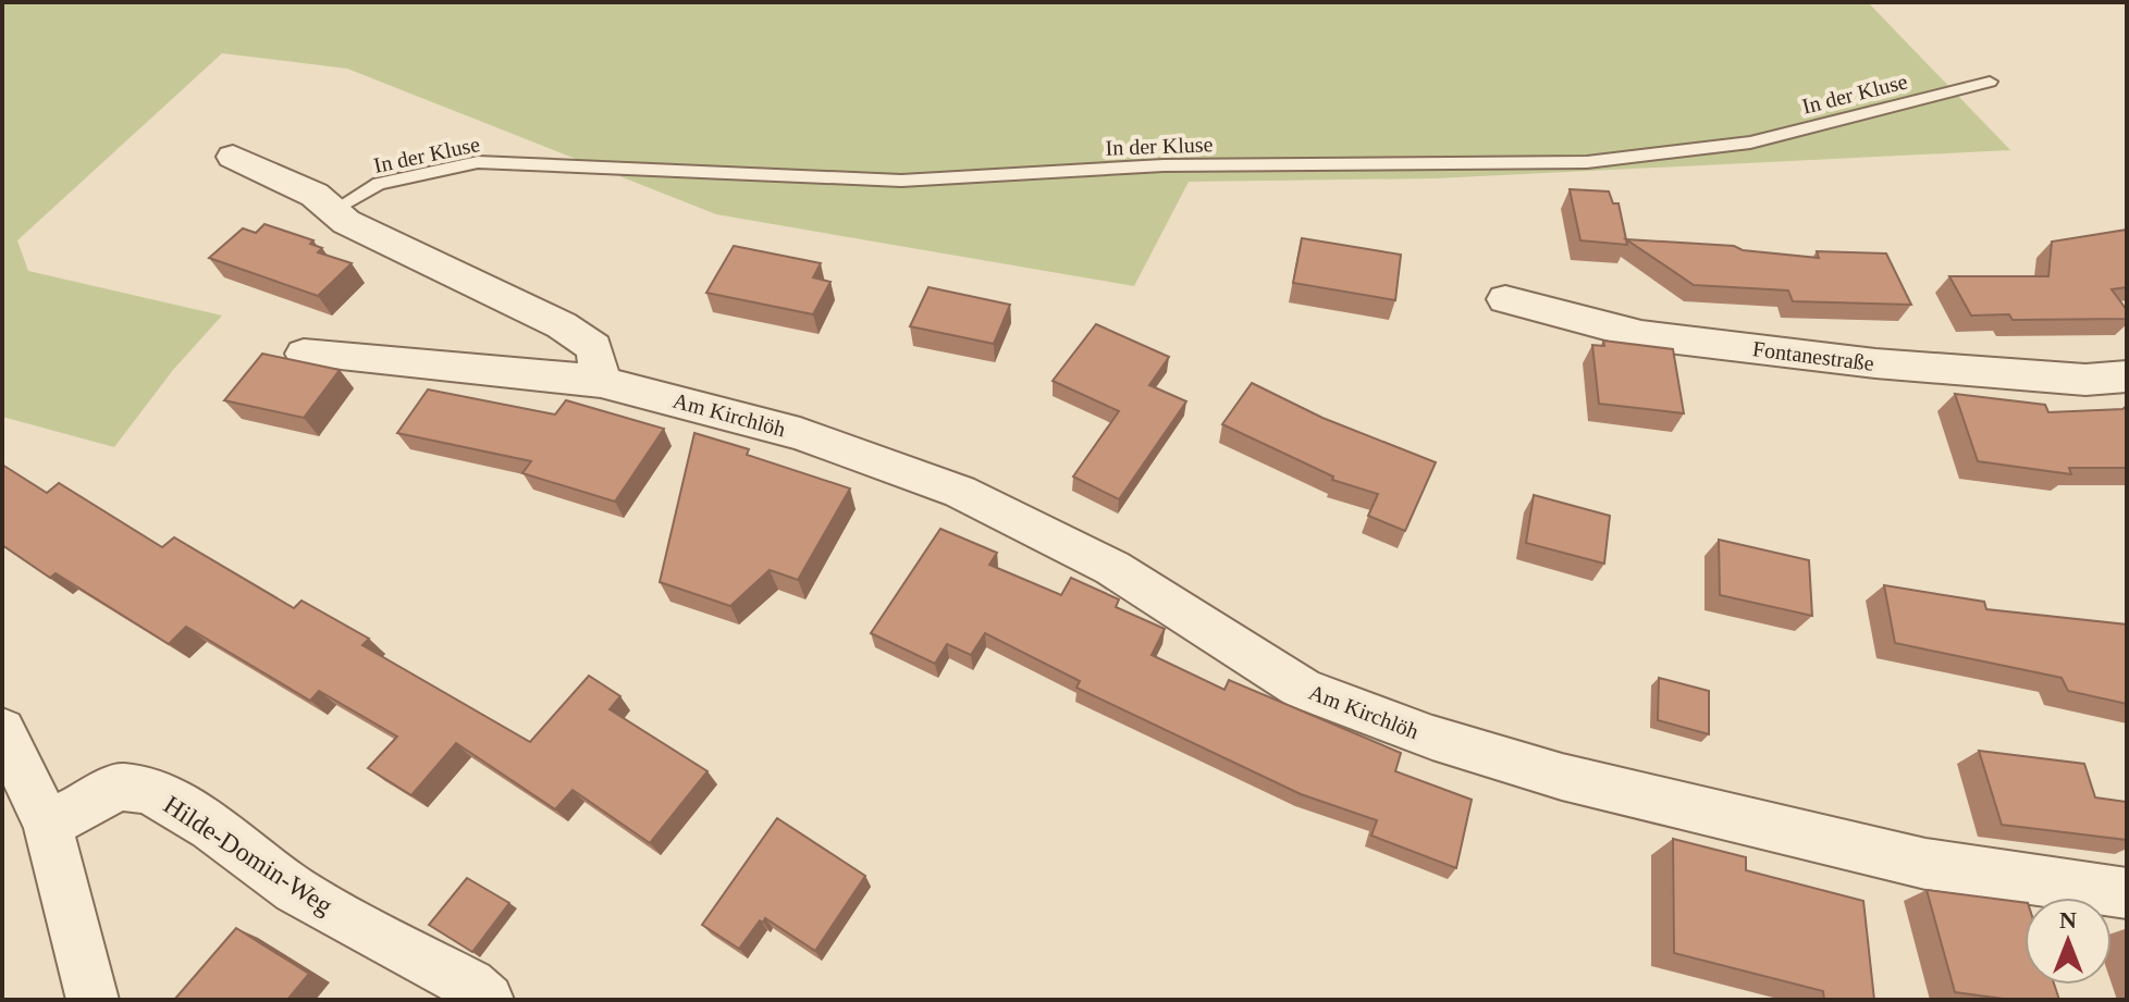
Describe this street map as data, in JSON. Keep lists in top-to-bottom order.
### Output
{
  "streets": {
    "street": ["Fontanestraße", "Am Kirchlöh", "Hilde-Domin-Weg"],
    "lane": ["In der Kluse"]
  },
  "north": "top"
}
